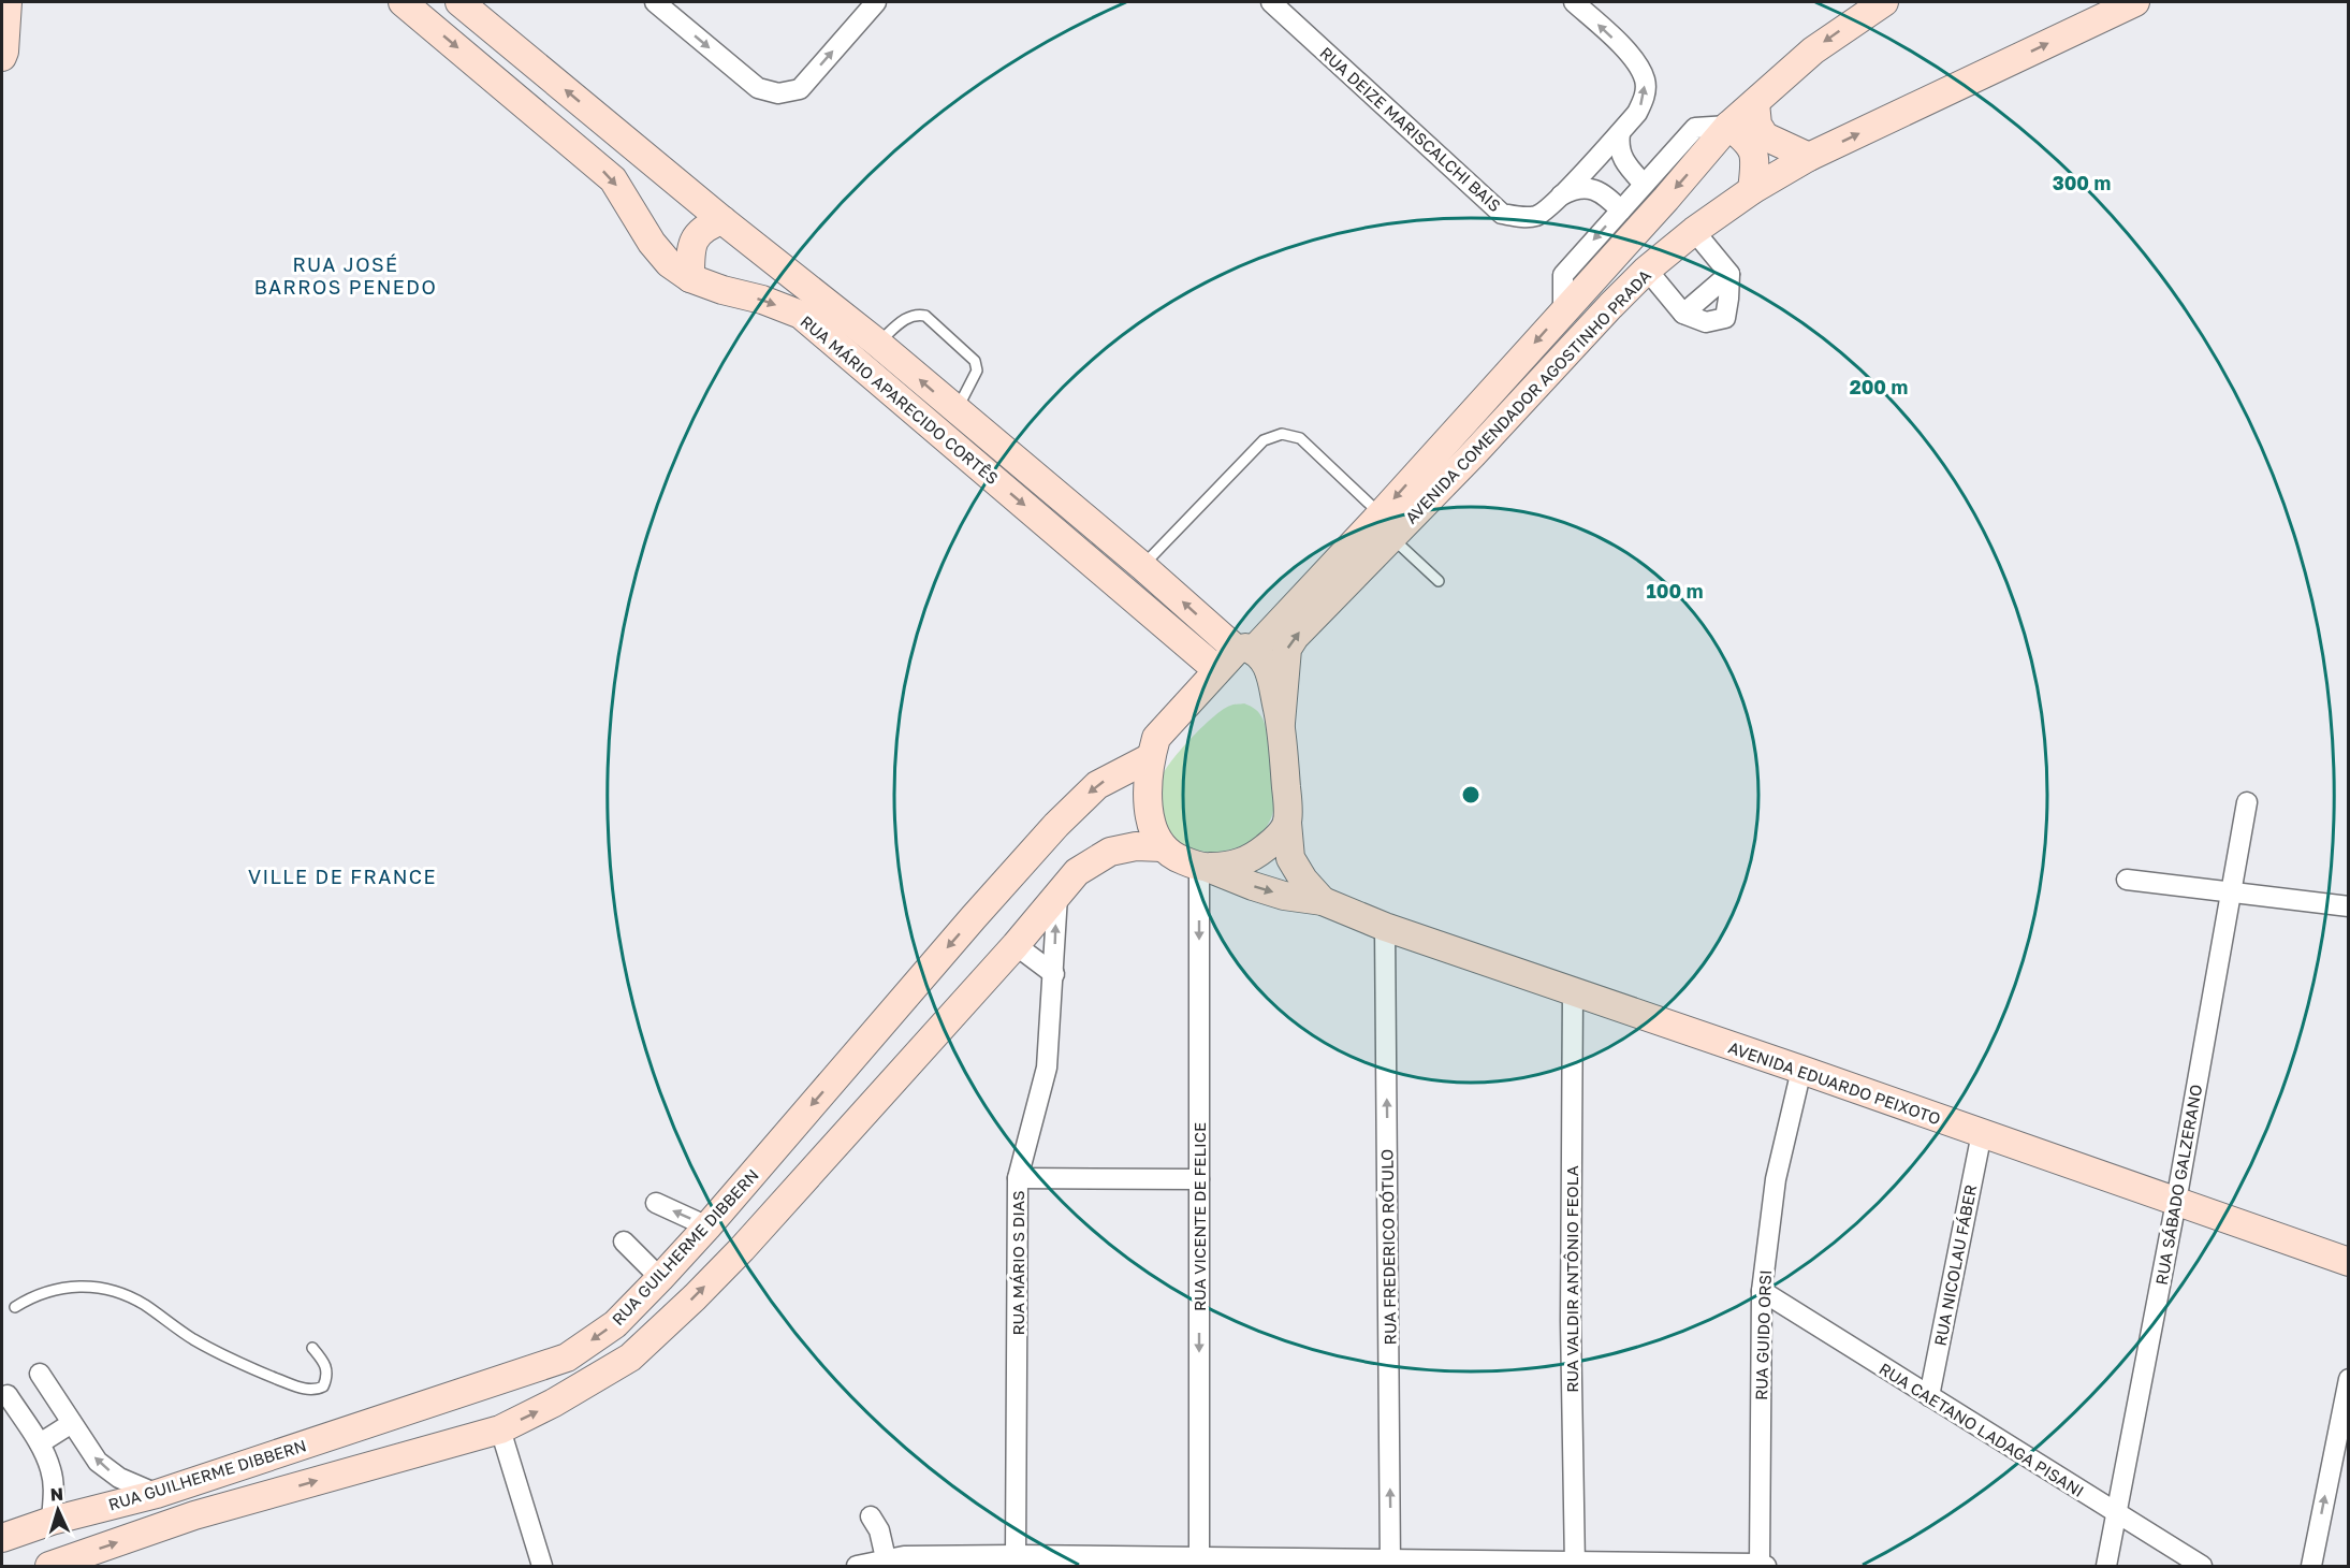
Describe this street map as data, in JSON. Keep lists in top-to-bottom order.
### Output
{
  "streets": {
    "street": [
      "RUA DEIZE MARISCALCHI BAIS",
      "AVENIDA COMENDADOR AGOSTINHO PRADA",
      "RUA MÁRIO APARECIDO CORTÊS",
      "AVENIDA EDUARDO PEIXOTO",
      "RUA SÁBADO GALZERANO",
      "RUA VICENTE DE FELICE",
      "RUA GUILHERME DIBBERN",
      "RUA FREDERICO RÓTULO",
      "RUA MÁRIO S DIAS",
      "RUA NICOLAU FÁBER",
      "RUA VALDIR ANTÔNIO FEOLA",
      "RUA GUIDO ORSI",
      "RUA CAETANO LADAGA PISANI"
    ]
  },
  "crossings": [
    ["AVENIDA COMENDADOR AGOSTINHO PRADA", "RUA MÁRIO APARECIDO CORTÊS"],
    ["AVENIDA COMENDADOR AGOSTINHO PRADA", "AVENIDA EDUARDO PEIXOTO"],
    ["AVENIDA COMENDADOR AGOSTINHO PRADA", "RUA VICENTE DE FELICE"],
    ["AVENIDA COMENDADOR AGOSTINHO PRADA", "RUA GUILHERME DIBBERN"],
    ["RUA MÁRIO APARECIDO CORTÊS", "AVENIDA EDUARDO PEIXOTO"],
    ["RUA MÁRIO APARECIDO CORTÊS", "RUA VICENTE DE FELICE"],
    ["RUA MÁRIO APARECIDO CORTÊS", "RUA GUILHERME DIBBERN"],
    ["AVENIDA EDUARDO PEIXOTO", "RUA SÁBADO GALZERANO"],
    ["AVENIDA EDUARDO PEIXOTO", "RUA VICENTE DE FELICE"],
    ["AVENIDA EDUARDO PEIXOTO", "RUA GUILHERME DIBBERN"],
    ["AVENIDA EDUARDO PEIXOTO", "RUA FREDERICO RÓTULO"],
    ["AVENIDA EDUARDO PEIXOTO", "RUA NICOLAU FÁBER"],
    ["AVENIDA EDUARDO PEIXOTO", "RUA VALDIR ANTÔNIO FEOLA"],
    ["AVENIDA EDUARDO PEIXOTO", "RUA GUIDO ORSI"],
    ["RUA SÁBADO GALZERANO", "RUA CAETANO LADAGA PISANI"],
    ["RUA VICENTE DE FELICE", "RUA GUILHERME DIBBERN"],
    ["RUA NICOLAU FÁBER", "RUA CAETANO LADAGA PISANI"],
    ["RUA GUIDO ORSI", "RUA CAETANO LADAGA PISANI"]
  ],
  "one_way": ["RUA VICENTE DE FELICE", "RUA FREDERICO RÓTULO"],
  "districts": ["RUA JOSÉ BARROS PENEDO", "VILLE DE FRANCE"],
  "north": "top",
  "rings": ["300 m", "200 m", "100 m"]
}
